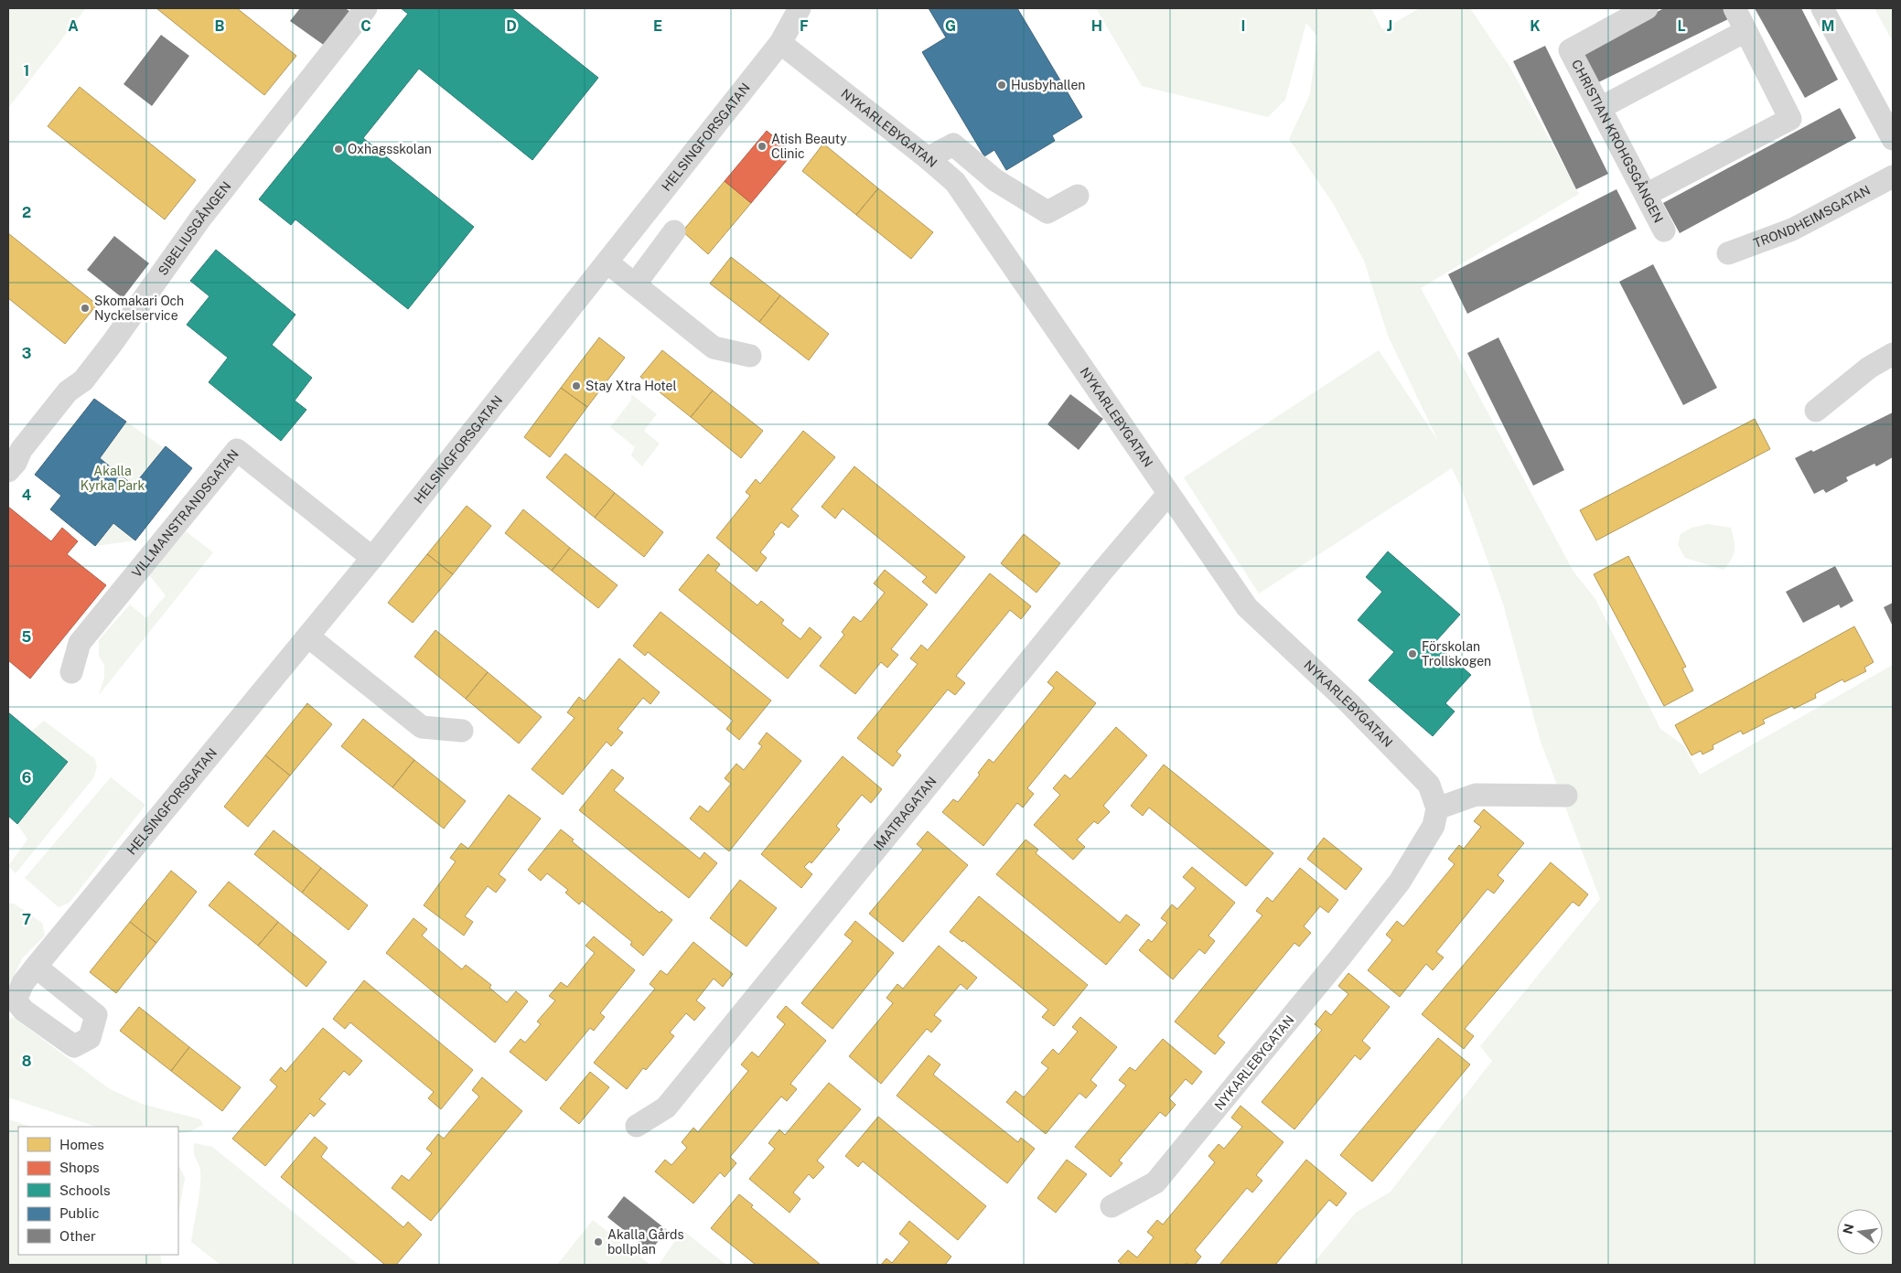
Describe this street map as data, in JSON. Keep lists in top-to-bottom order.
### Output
{
  "streets": {
    "street": [
      "NYKARLEBYGATAN",
      "HELSINGFORSGATAN",
      "CHRISTIAN KROHGSGÅNGEN",
      "TRONDHEIMSGATAN",
      "SIBELIUSGÅNGEN",
      "VILLMANSTRANDSGATAN",
      "IMATRAGATAN"
    ]
  },
  "crossings": [
    ["NYKARLEBYGATAN", "HELSINGFORSGATAN"],
    ["NYKARLEBYGATAN", "IMATRAGATAN"],
    ["HELSINGFORSGATAN", "VILLMANSTRANDSGATAN"]
  ],
  "parks": ["Akalla Kyrka Park"],
  "places": [
    "Husbyhallen",
    "Atish Beauty Clinic",
    "Oxhagsskolan",
    "Skomakari Och Nyckelservice",
    "Stay Xtra Hotel",
    "Förskolan Trollskogen",
    "Akalla Gårds bollplan"
  ],
  "legend": [
    "Homes",
    "Shops",
    "Schools",
    "Public",
    "Other"
  ],
  "north": "left",
  "grid": {
    "columns": [
      "A",
      "B",
      "C",
      "D",
      "E",
      "F",
      "G",
      "H",
      "I",
      "J",
      "K",
      "L",
      "M"
    ],
    "rows": [
      "1",
      "2",
      "3",
      "4",
      "5",
      "6",
      "7",
      "8"
    ]
  }
}
